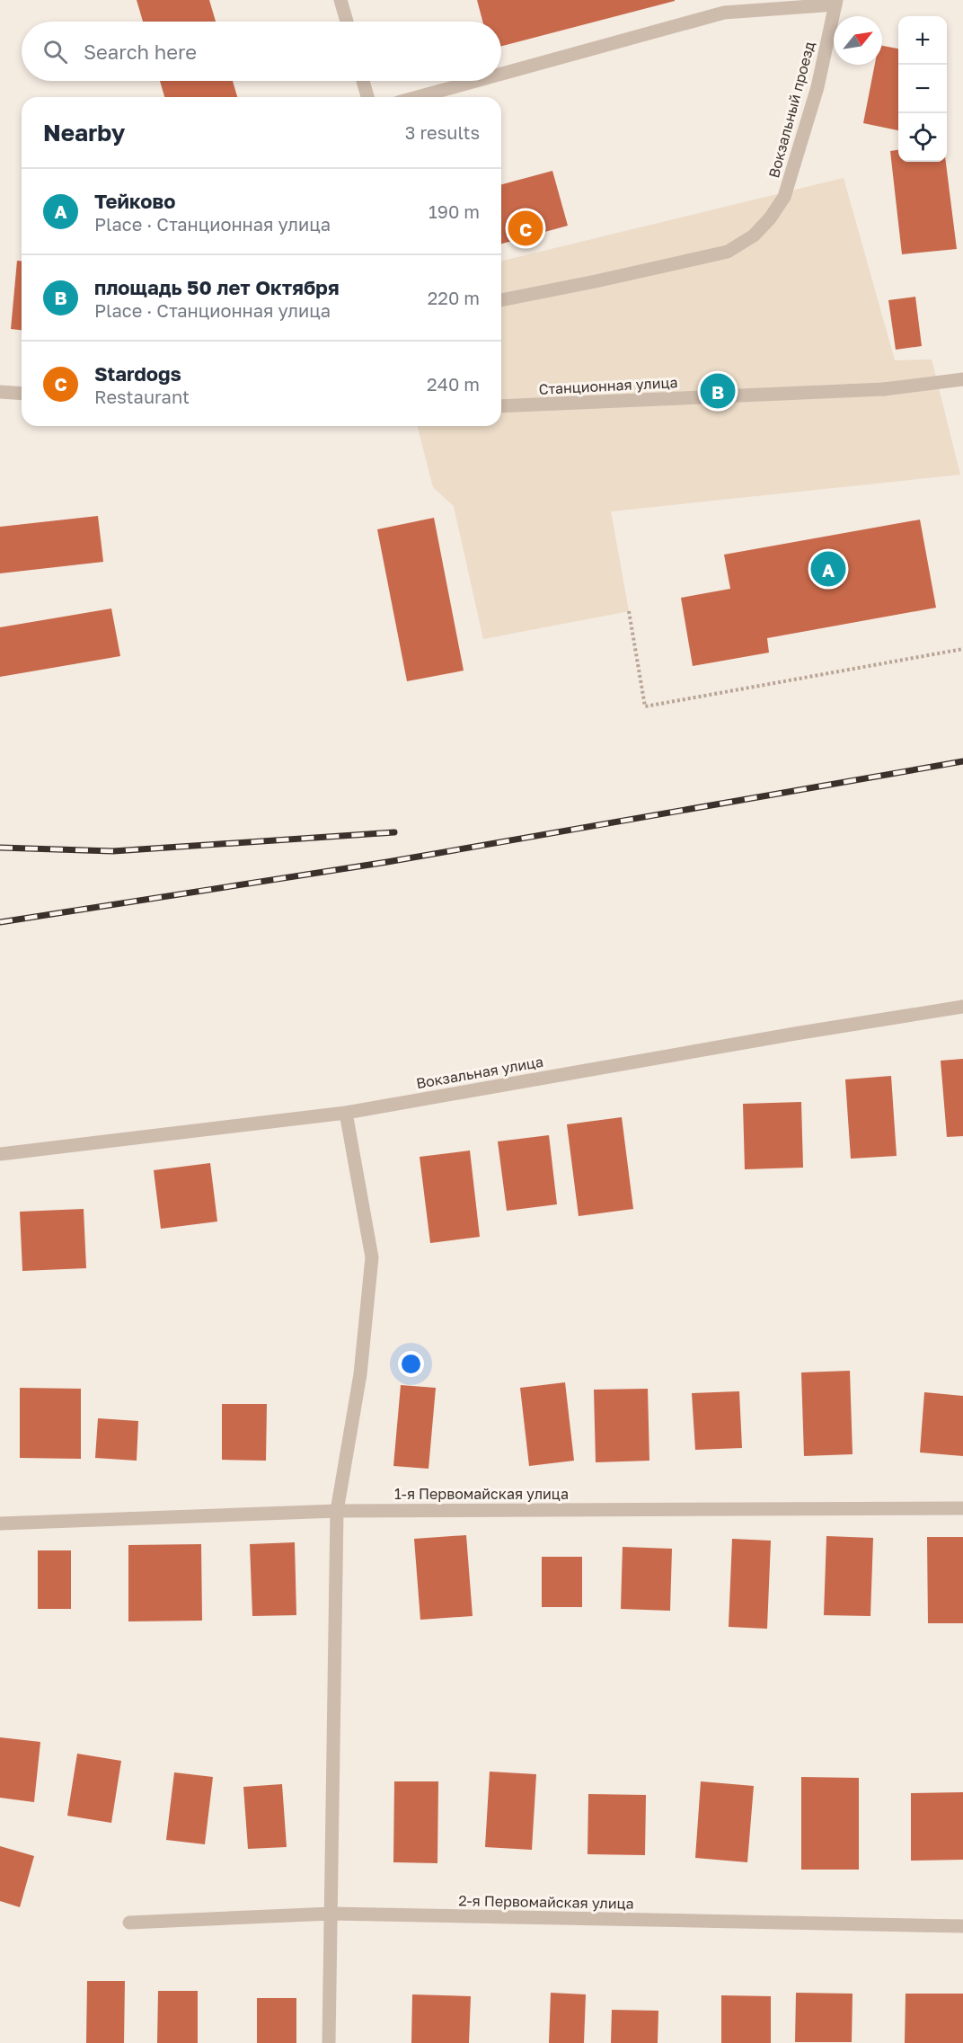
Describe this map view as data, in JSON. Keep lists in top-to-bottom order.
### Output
{
  "streets": {
    "street": [
      "Вокзальный проезд",
      "Станционная улица",
      "Вокзальная улица",
      "1-я Первомайская улица",
      "2-я Первомайская улица"
    ]
  },
  "north": "top right",
  "page": {
    "map_buttons": ["+", "−"],
    "search": "Search here",
    "heading": ["Nearby", "3 results"],
    "list": [
      {
        "mark": "A",
        "name": "Тейково",
        "note": "Place · Станционная улица",
        "value": "190 m"
      },
      {
        "mark": "B",
        "name": "площадь 50 лет Октября",
        "note": "Place · Станционная улица",
        "value": "220 m"
      },
      {
        "mark": "C",
        "name": "Stardogs",
        "note": "Restaurant",
        "value": "240 m"
      }
    ],
    "pins": ["C", "B", "A"]
  }
}
